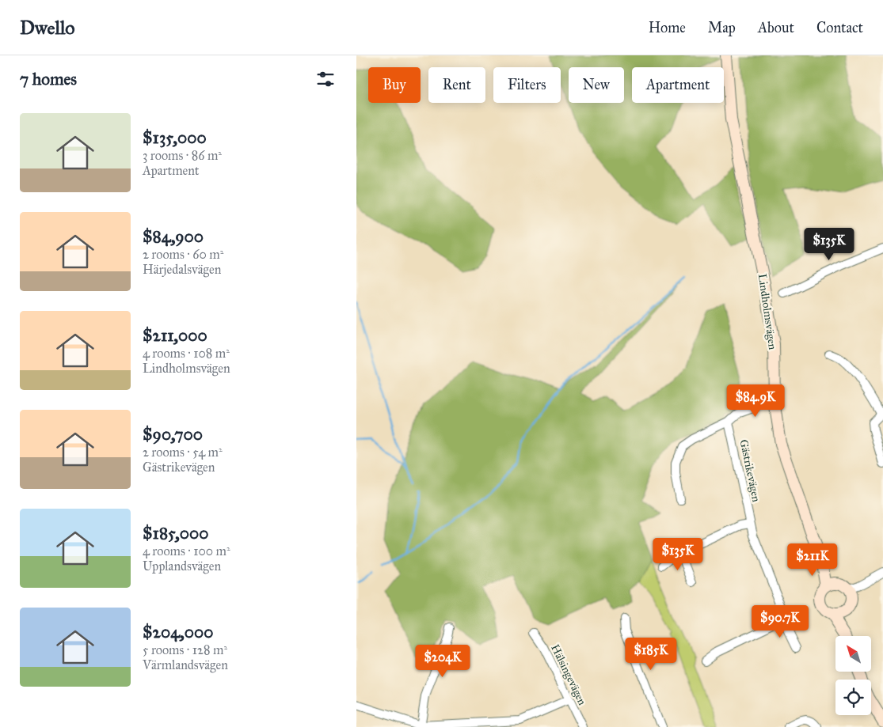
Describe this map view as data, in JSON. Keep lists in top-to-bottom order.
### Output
{
  "streets": {
    "main road": ["Lindholmsvägen"],
    "street": ["Gästrikevägen", "Hälsingevägen"]
  },
  "north": "top left",
  "page": {
    "header": "Dwello",
    "nav": [
      "Home",
      "Map",
      "About",
      "Contact"
    ],
    "heading": "7 homes",
    "chip": [
      "Buy",
      "Rent",
      "Filters",
      "New",
      "Apartment"
    ],
    "list": [
      {
        "name": "$135,000",
        "note": "3 rooms · 86 m² · Apartment"
      },
      {
        "name": "$84,900",
        "note": "2 rooms · 60 m² · Härjedalsvägen"
      },
      {
        "name": "$211,000",
        "note": "4 rooms · 108 m² · Lindholmsvägen"
      },
      {
        "name": "$90,700",
        "note": "2 rooms · 54 m² · Gästrikevägen"
      },
      {
        "name": "$185,000",
        "note": "4 rooms · 100 m² · Upplandsvägen"
      },
      {
        "name": "$204,000",
        "note": "5 rooms · 128 m² · Värmlandsvägen"
      }
    ],
    "price": [
      "$135K",
      "$84.9K",
      "$135K",
      "$211K",
      "$90.7K",
      "$185K",
      "$204K"
    ]
  }
}
